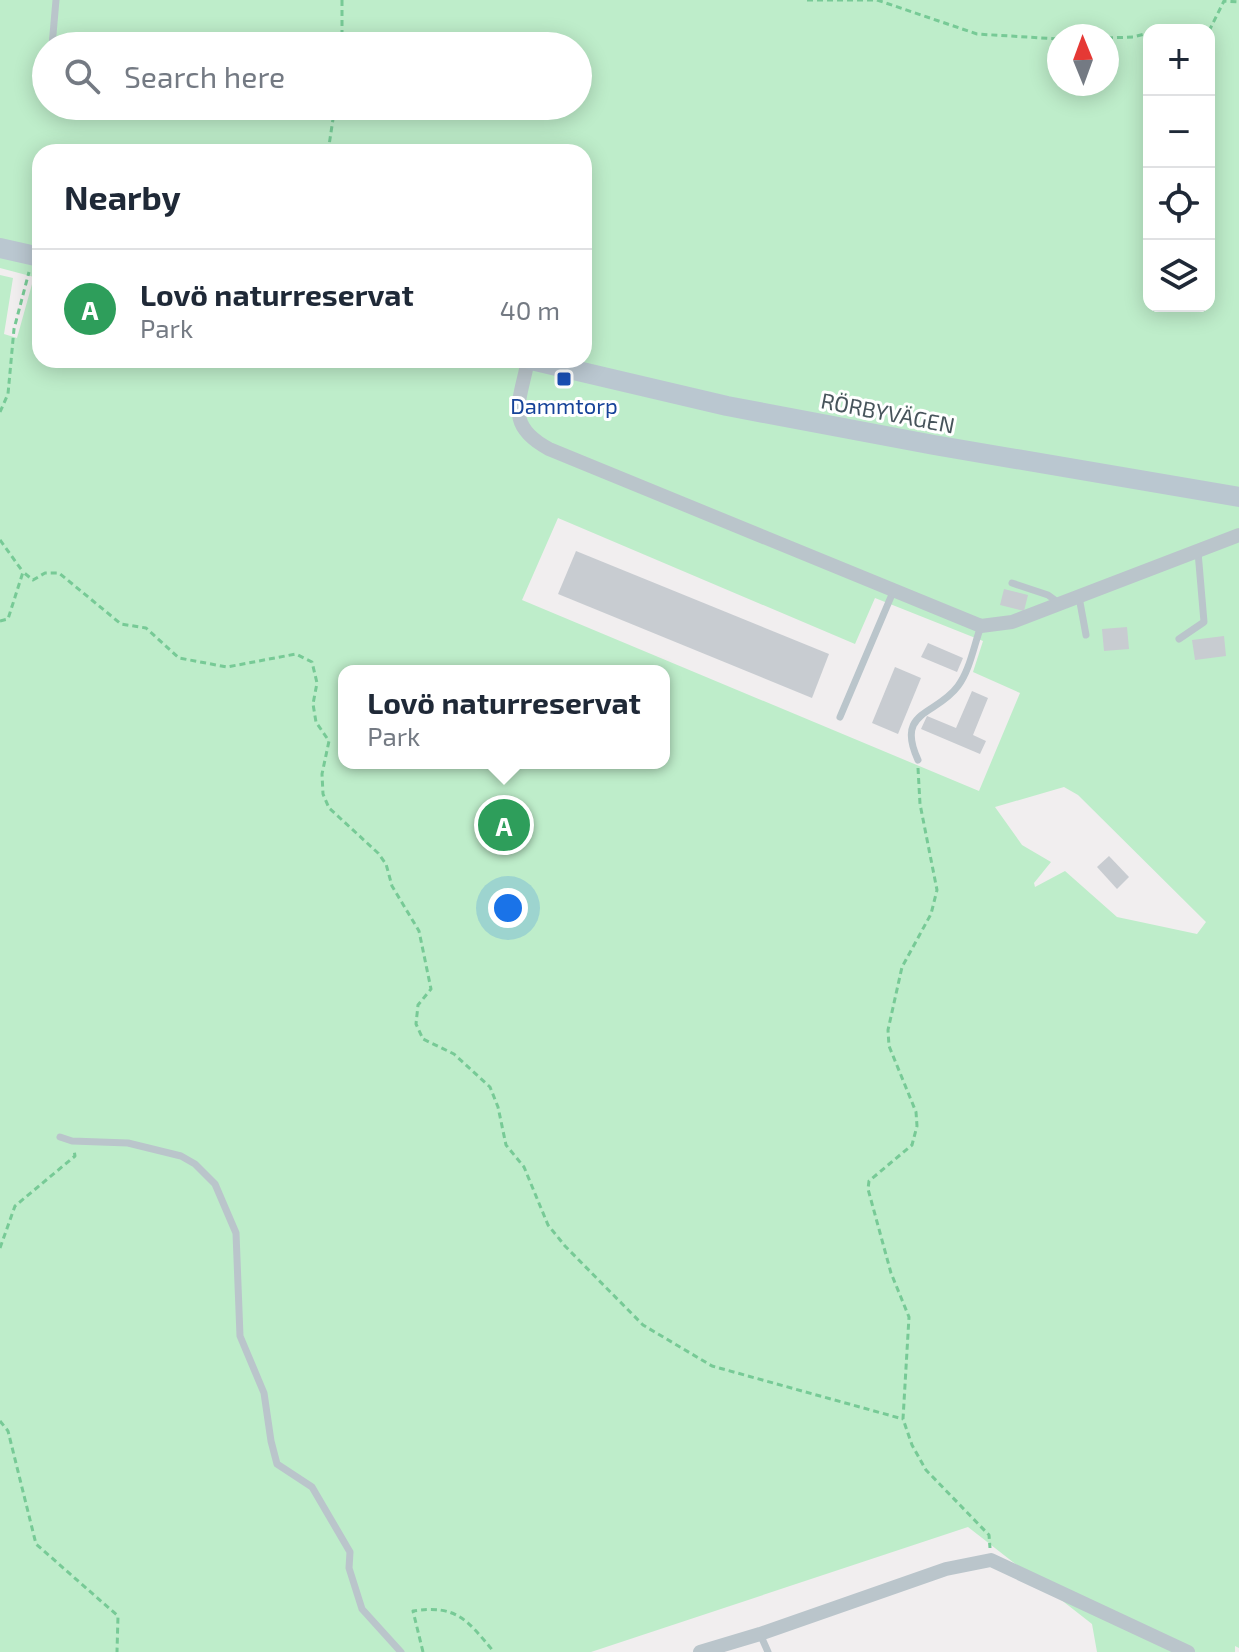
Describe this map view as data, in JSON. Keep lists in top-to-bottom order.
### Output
{
  "streets": {
    "street": ["RÖRBYVÄGEN"]
  },
  "places": {
    "transit": ["Dammtorp"]
  },
  "north": "top",
  "page": {
    "map_buttons": ["+", "−"],
    "search": "Search here",
    "heading": "Nearby",
    "list": [
      {
        "mark": "A",
        "name": "Lovö naturreservat",
        "note": "Park",
        "value": "40 m"
      }
    ],
    "popup": ["Lovö naturreservat", "Park"],
    "pins": "A"
  }
}
